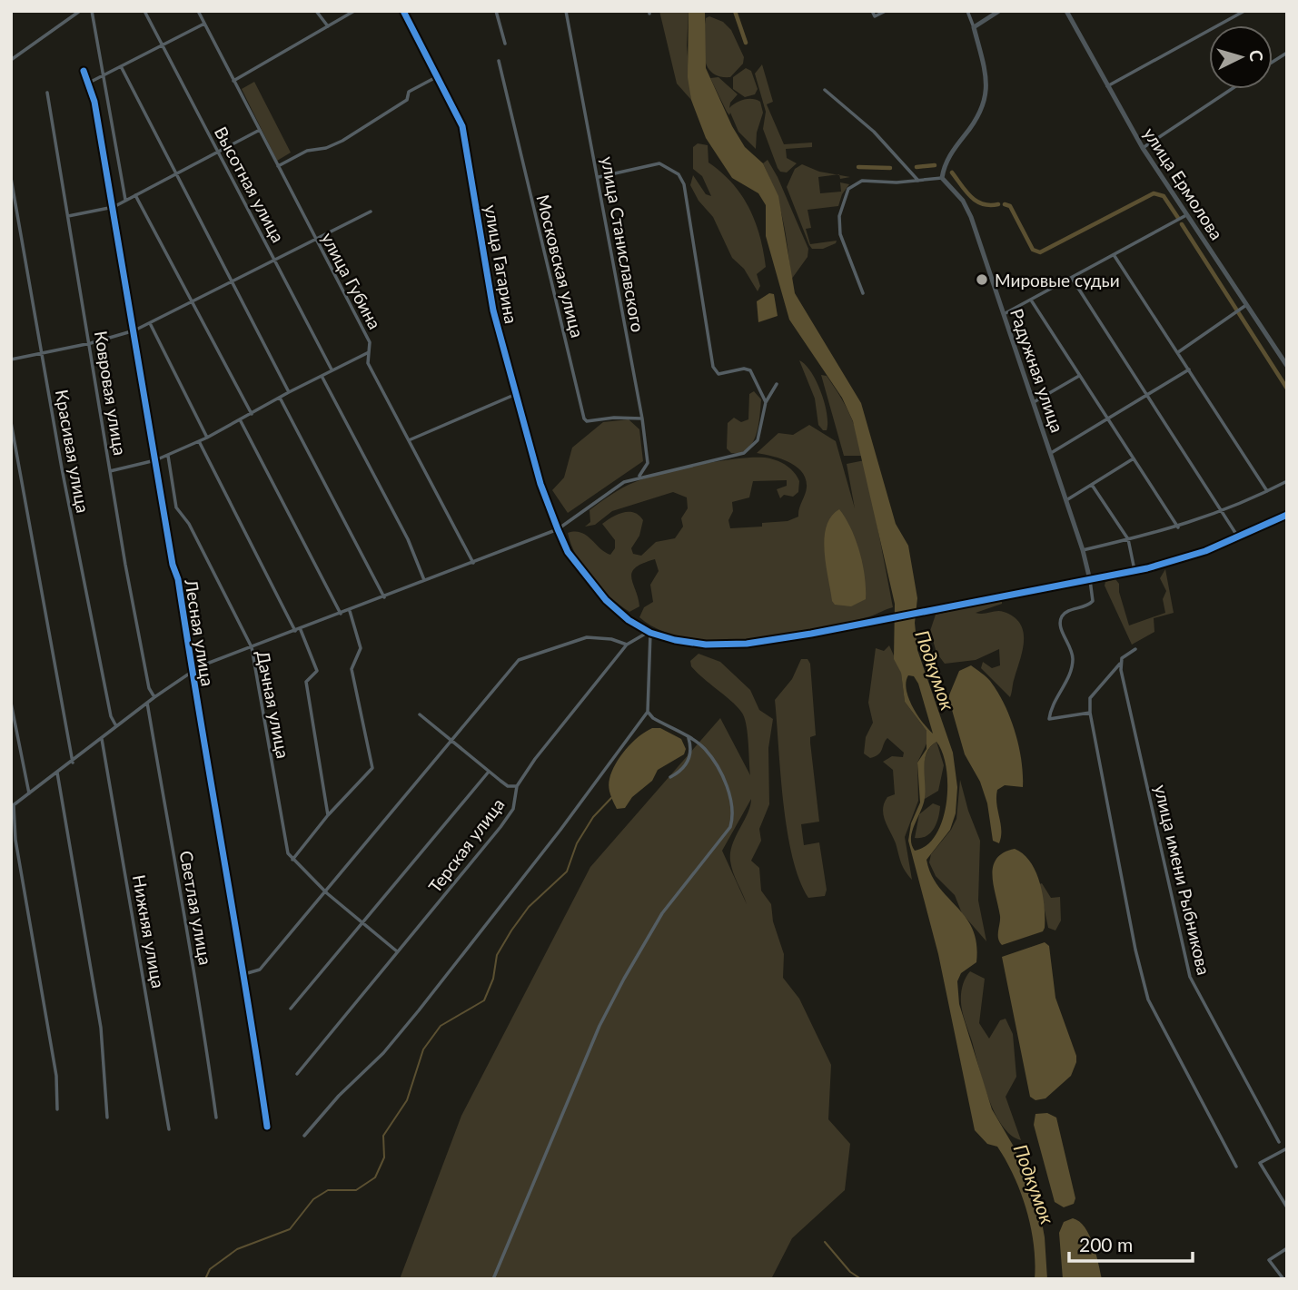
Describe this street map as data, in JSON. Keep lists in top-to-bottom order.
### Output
{
  "streets": {
    "street": [
      "улица Ермолова",
      "Высотная улица",
      "улица Станиславского",
      "улица Гагарина",
      "Московская улица",
      "улица Губина",
      "Радужная улица",
      "Ковровая улица",
      "Красивая улица",
      "Лесная улица",
      "Дачная улица",
      "Терская улица",
      "улица имени Рыбникова",
      "Светлая улица",
      "Нижняя улица"
    ]
  },
  "crossings": [
    ["улица Станиславского", "Московская улица"],
    ["улица Гагарина", "Терская улица"]
  ],
  "water": ["Подкумок"],
  "places": ["Мировые судьи"],
  "scale_bar": "200 m",
  "north": "right"
}
